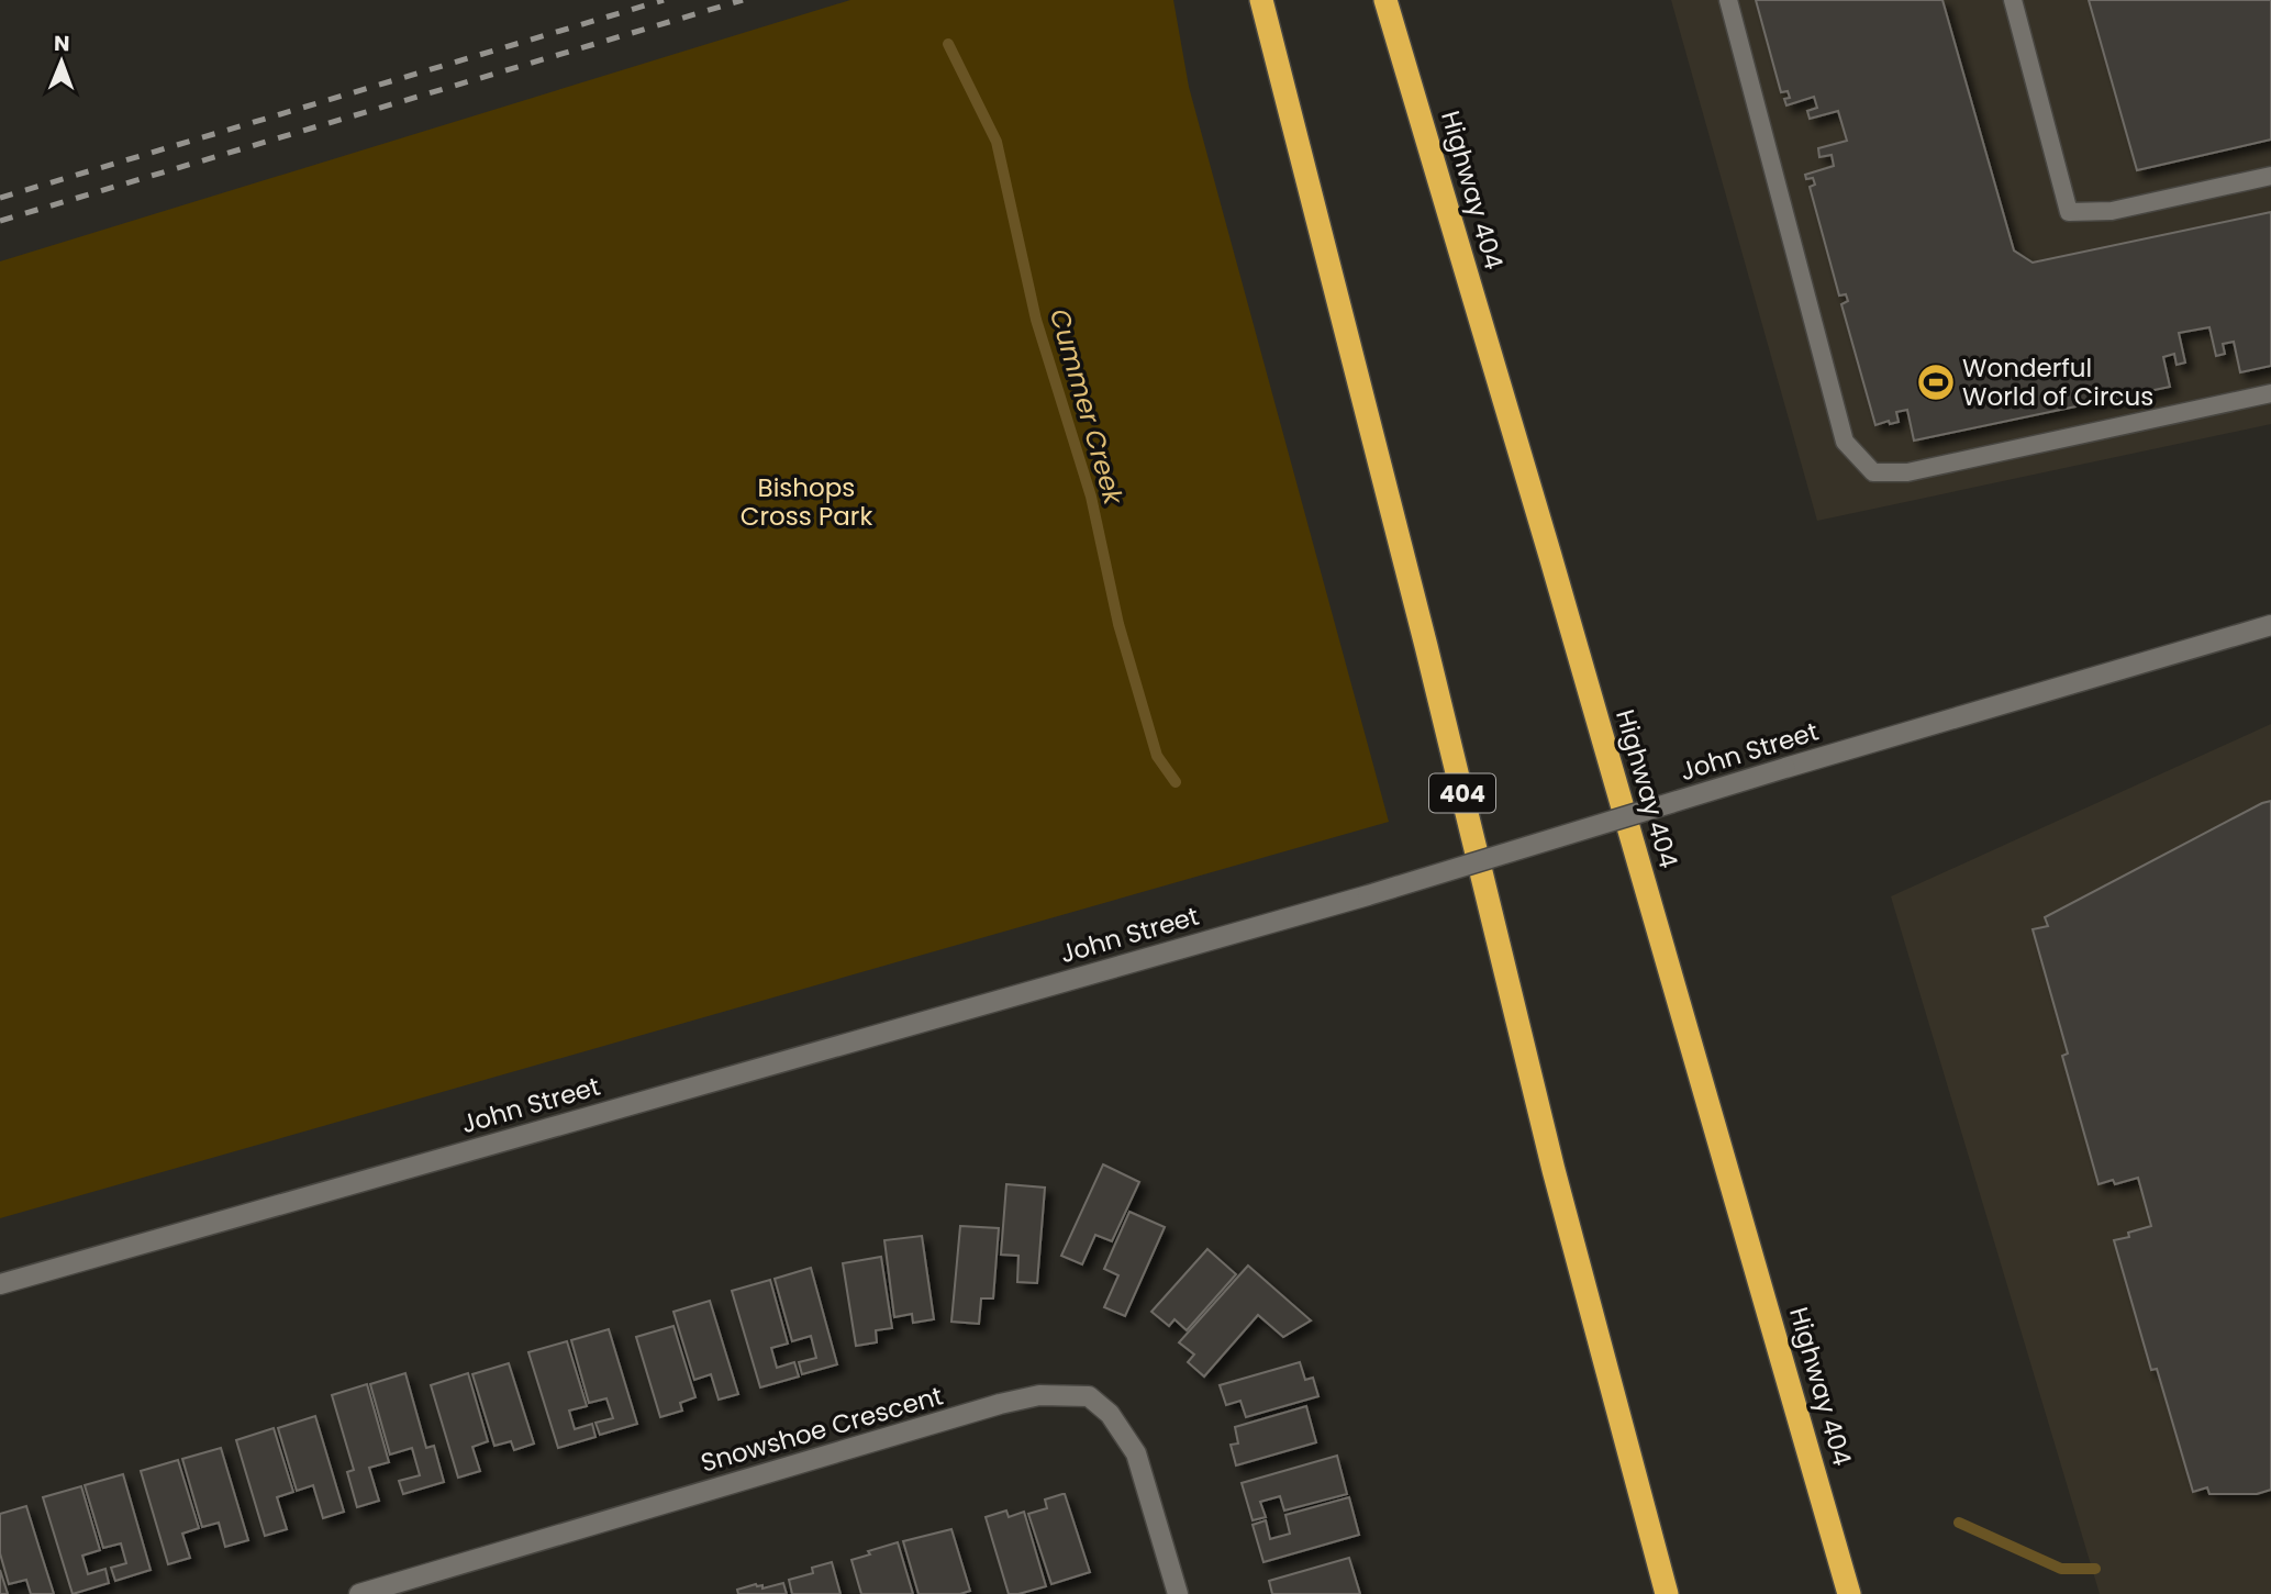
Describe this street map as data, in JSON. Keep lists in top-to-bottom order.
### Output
{
  "streets": {
    "highway": ["Highway 404", "404"],
    "main road": ["John Street", "Snowshoe Crescent"]
  },
  "water": ["Cummer Creek"],
  "parks": ["Bishops Cross Park"],
  "places": {
    "sports": ["Wonderful World of Circus"]
  },
  "north": "top"
}
